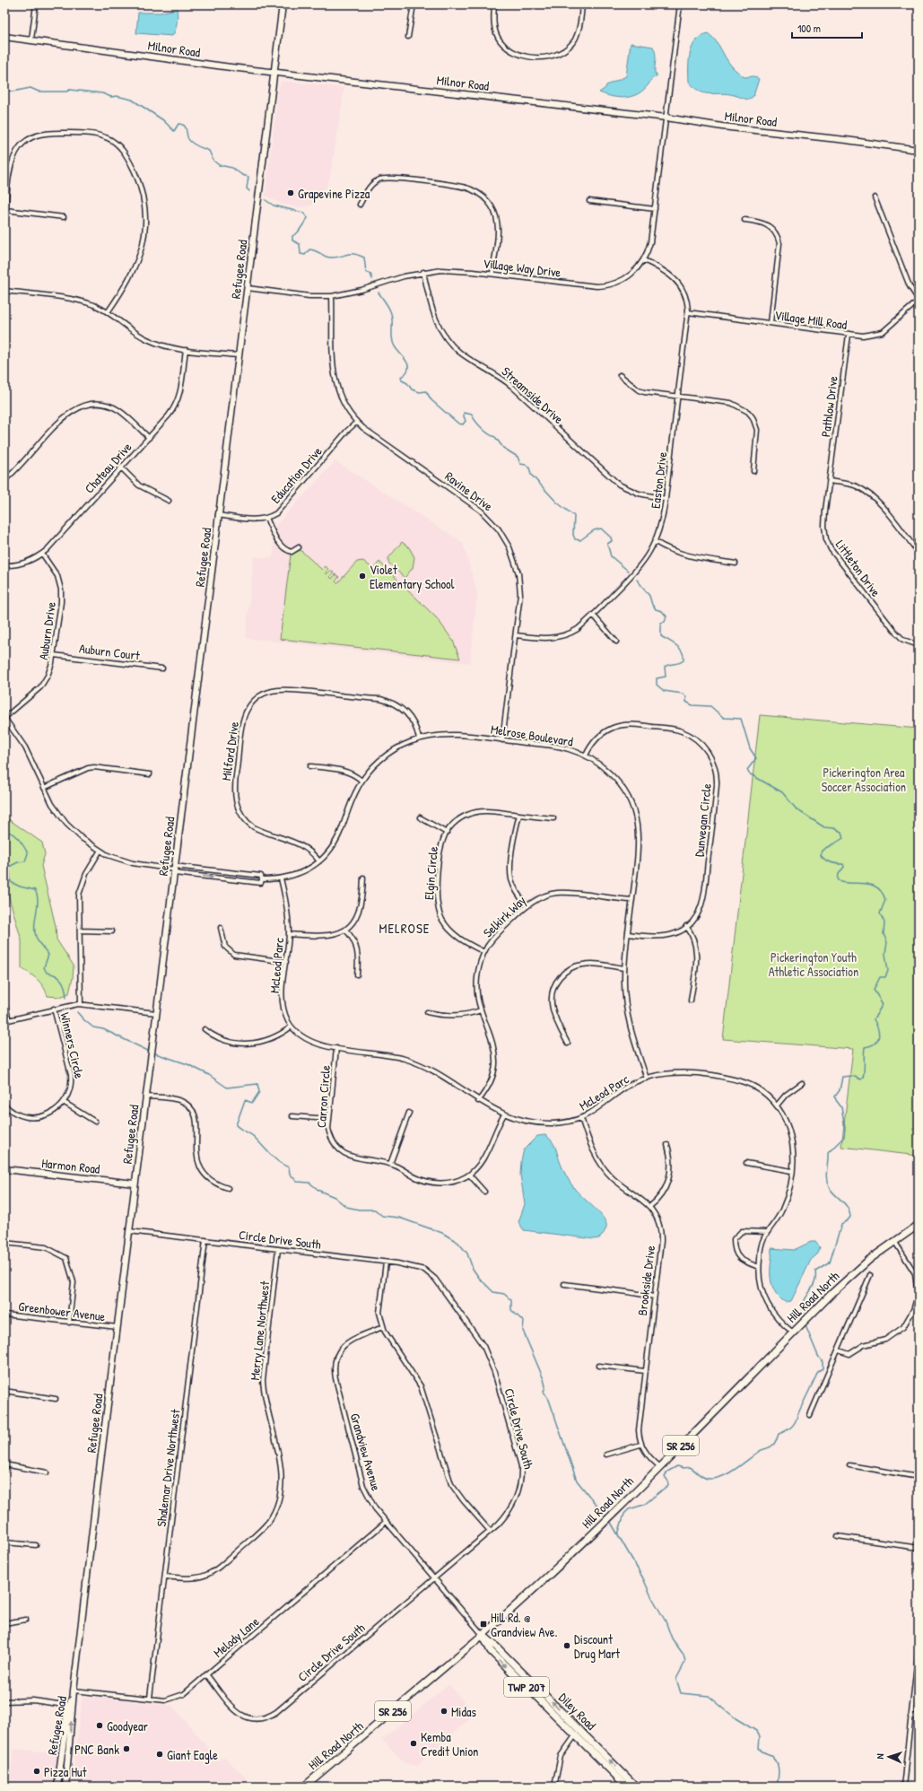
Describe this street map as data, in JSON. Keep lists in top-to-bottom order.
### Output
{
  "streets": {
    "main road": [
      "Milnor Road",
      "Refugee Road",
      "Harmon Road",
      "Hill Road North",
      "SR 256",
      "TWP 207",
      "Diley Road"
    ],
    "street": [
      "Village Way Drive",
      "Village Mill Road",
      "Streamside Drive",
      "Pathlow Drive",
      "Chateau Drive",
      "Education Drive",
      "Easton Drive",
      "Ravine Drive",
      "Littleton Drive",
      "Auburn Drive",
      "Auburn Court",
      "Melrose Boulevard",
      "Milford Drive",
      "Dunvegan Circle",
      "Elgin Circle",
      "Selkirk Way",
      "McLeod Parc",
      "Winners Circle",
      "Carron Circle",
      "Circle Drive South",
      "Brookside Drive",
      "Greenbower Avenue",
      "Merry Lane Northwest",
      "Grandview Avenue",
      "Shalemar Drive Northwest",
      "Melody Lane"
    ]
  },
  "crossings": [
    ["Milnor Road", "Village Way Drive"],
    ["Milnor Road", "Refugee Road"],
    ["Village Way Drive", "Refugee Road"],
    ["Village Way Drive", "Streamside Drive"],
    ["Village Way Drive", "Easton Drive"],
    ["Village Way Drive", "Ravine Drive"],
    ["Refugee Road", "Education Drive"],
    ["Refugee Road", "Melrose Boulevard"],
    ["Refugee Road", "Harmon Road"],
    ["Refugee Road", "Circle Drive South"],
    ["Refugee Road", "Greenbower Avenue"],
    ["Refugee Road", "Melody Lane"],
    ["Village Mill Road", "Pathlow Drive"],
    ["Village Mill Road", "Easton Drive"],
    ["Streamside Drive", "Easton Drive"],
    ["Pathlow Drive", "Littleton Drive"],
    ["Chateau Drive", "Auburn Drive"],
    ["Education Drive", "Ravine Drive"],
    ["Easton Drive", "Ravine Drive"],
    ["Ravine Drive", "Melrose Boulevard"],
    ["Auburn Drive", "Auburn Court"],
    ["Melrose Boulevard", "Milford Drive"],
    ["Melrose Boulevard", "Dunvegan Circle"],
    ["Melrose Boulevard", "Selkirk Way"],
    ["Melrose Boulevard", "McLeod Parc"],
    ["Elgin Circle", "Selkirk Way"],
    ["Selkirk Way", "McLeod Parc"],
    ["McLeod Parc", "Carron Circle"],
    ["McLeod Parc", "Brookside Drive"],
    ["McLeod Parc", "Hill Road North"],
    ["Circle Drive South", "Merry Lane Northwest"],
    ["Circle Drive South", "Grandview Avenue"],
    ["Circle Drive South", "Shalemar Drive Northwest"],
    ["Circle Drive South", "Melody Lane"],
    ["Hill Road North", "Grandview Avenue"],
    ["Hill Road North", "Diley Road"],
    ["Merry Lane Northwest", "Shalemar Drive Northwest"],
    ["Grandview Avenue", "Melody Lane"],
    ["Grandview Avenue", "Diley Road"],
    ["Shalemar Drive Northwest", "Melody Lane"]
  ],
  "districts": ["MELROSE"],
  "parks": ["Pickerington Area Soccer Association", "Pickerington Youth Athletic Association"],
  "places": {
    "other": [
      "Grapevine Pizza",
      "Violet Elementary School",
      "Discount Drug Mart",
      "Midas",
      "Goodyear",
      "Kemba Credit Union",
      "PNC Bank",
      "Giant Eagle",
      "Pizza Hut"
    ],
    "transit": ["Hill Rd. @ Grandview Ave."]
  },
  "scale_bar": "100 m",
  "north": "left"
}
